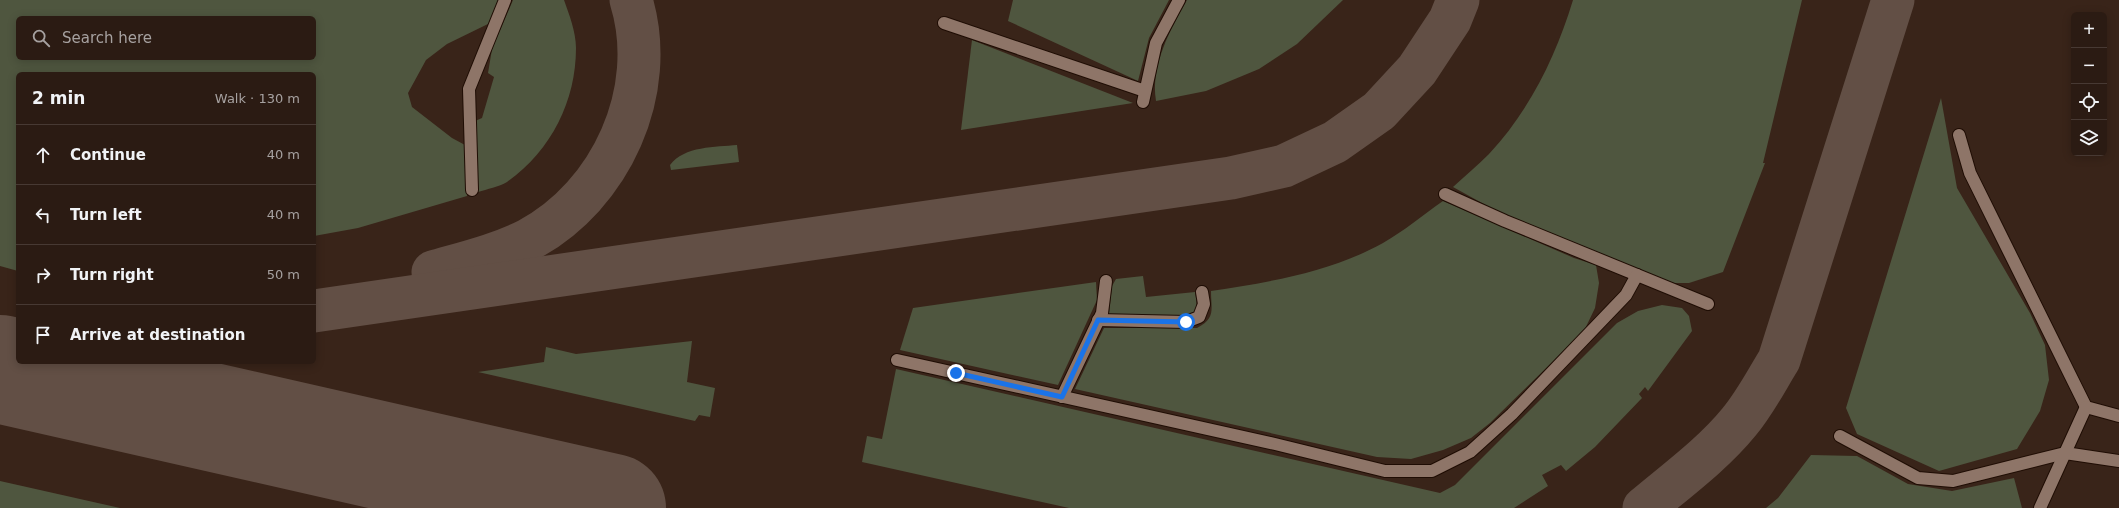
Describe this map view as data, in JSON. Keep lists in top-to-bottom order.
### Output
{
  "page": {
    "map_buttons": ["+", "−"],
    "search": "Search here",
    "heading": ["2 min", "Walk · 130 m"],
    "list": [
      ["Continue", "40 m"],
      ["Turn left", "40 m"],
      ["Turn right", "50 m"],
      "Arrive at destination"
    ]
  }
}
